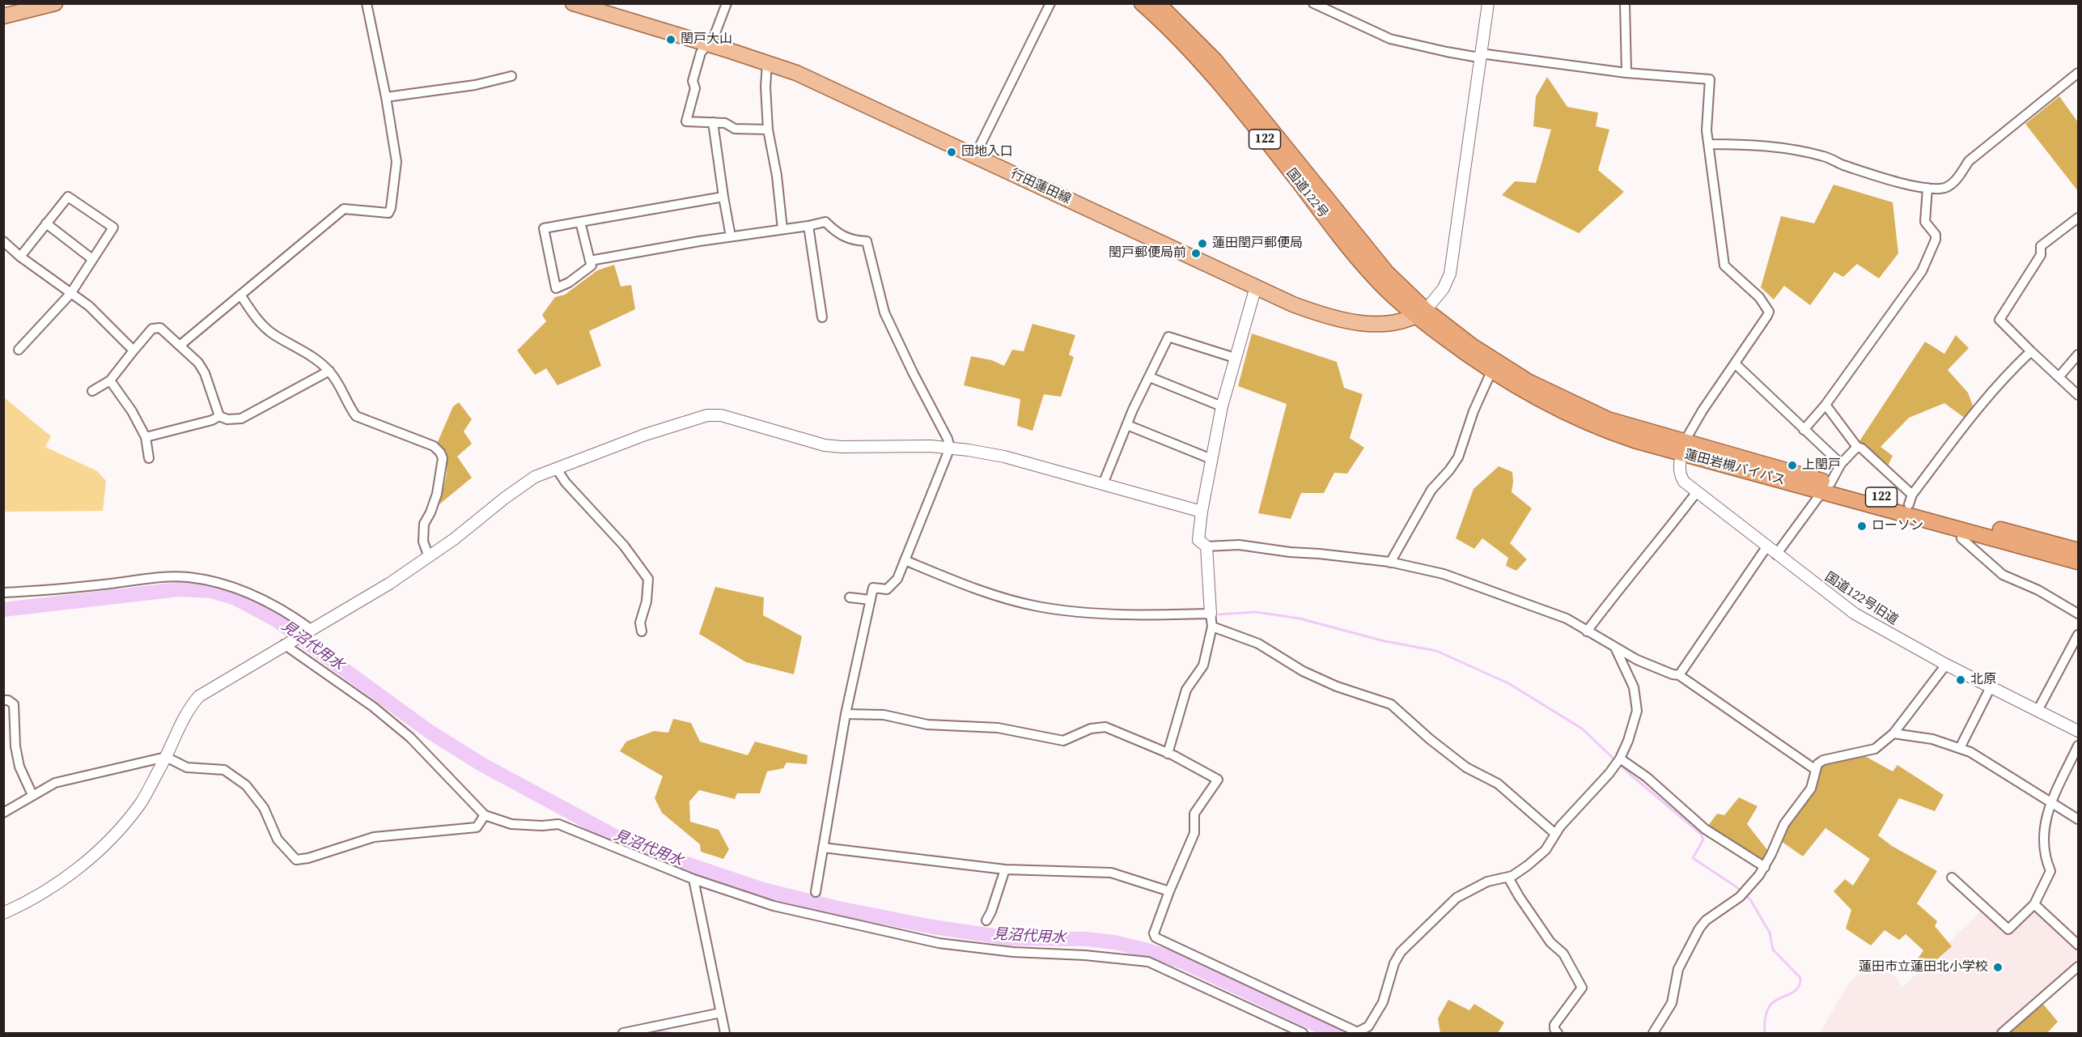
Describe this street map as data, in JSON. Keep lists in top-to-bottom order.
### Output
{
  "streets": {
    "highway": ["122", "国道122号", "蓮田岩槻バイパス"],
    "main road": ["行田蓮田線"],
    "street": ["国道122号旧道"]
  },
  "crossings": [
    ["行田蓮田線", "国道122号"],
    ["行田蓮田線", "蓮田岩槻バイパス"],
    ["国道122号", "蓮田岩槻バイパス"],
    ["蓮田岩槻バイパス", "国道122号旧道"]
  ],
  "water": ["見沼代用水"],
  "places": [
    "閏戸大山",
    "団地入口",
    "蓮田閏戸郵便局",
    "閏戸郵便局前",
    "上閏戸",
    "ローソン",
    "北原",
    "蓮田市立蓮田北小学校"
  ]
}
